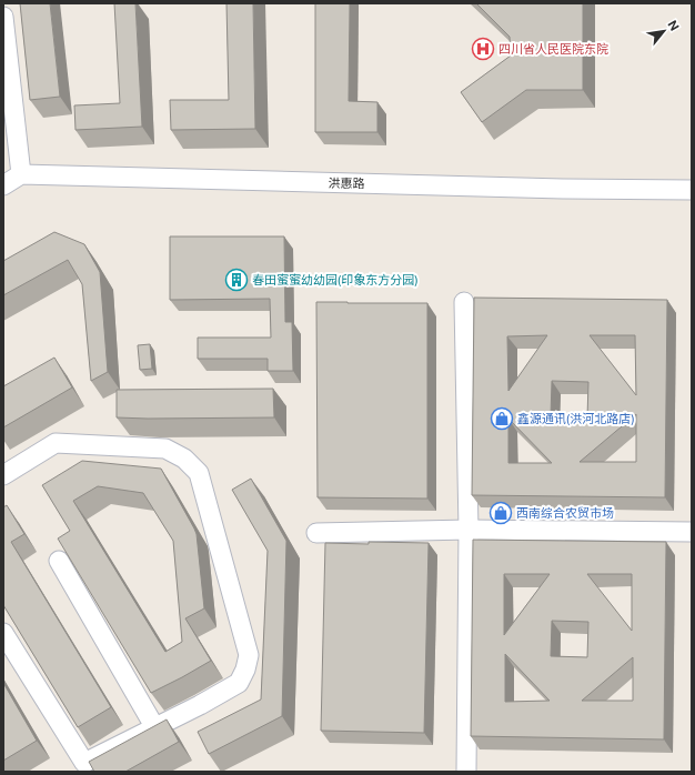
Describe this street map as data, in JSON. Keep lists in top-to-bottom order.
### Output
{
  "streets": {
    "street": ["洪惠路"]
  },
  "places": {
    "hospital": ["四川省人民医院东院"],
    "building": ["春田蜜蜜幼幼园(印象东方分园)"],
    "shop": ["鑫源通讯(洪河北路店)", "西南综合农贸市场"]
  },
  "north": "top right"
}
